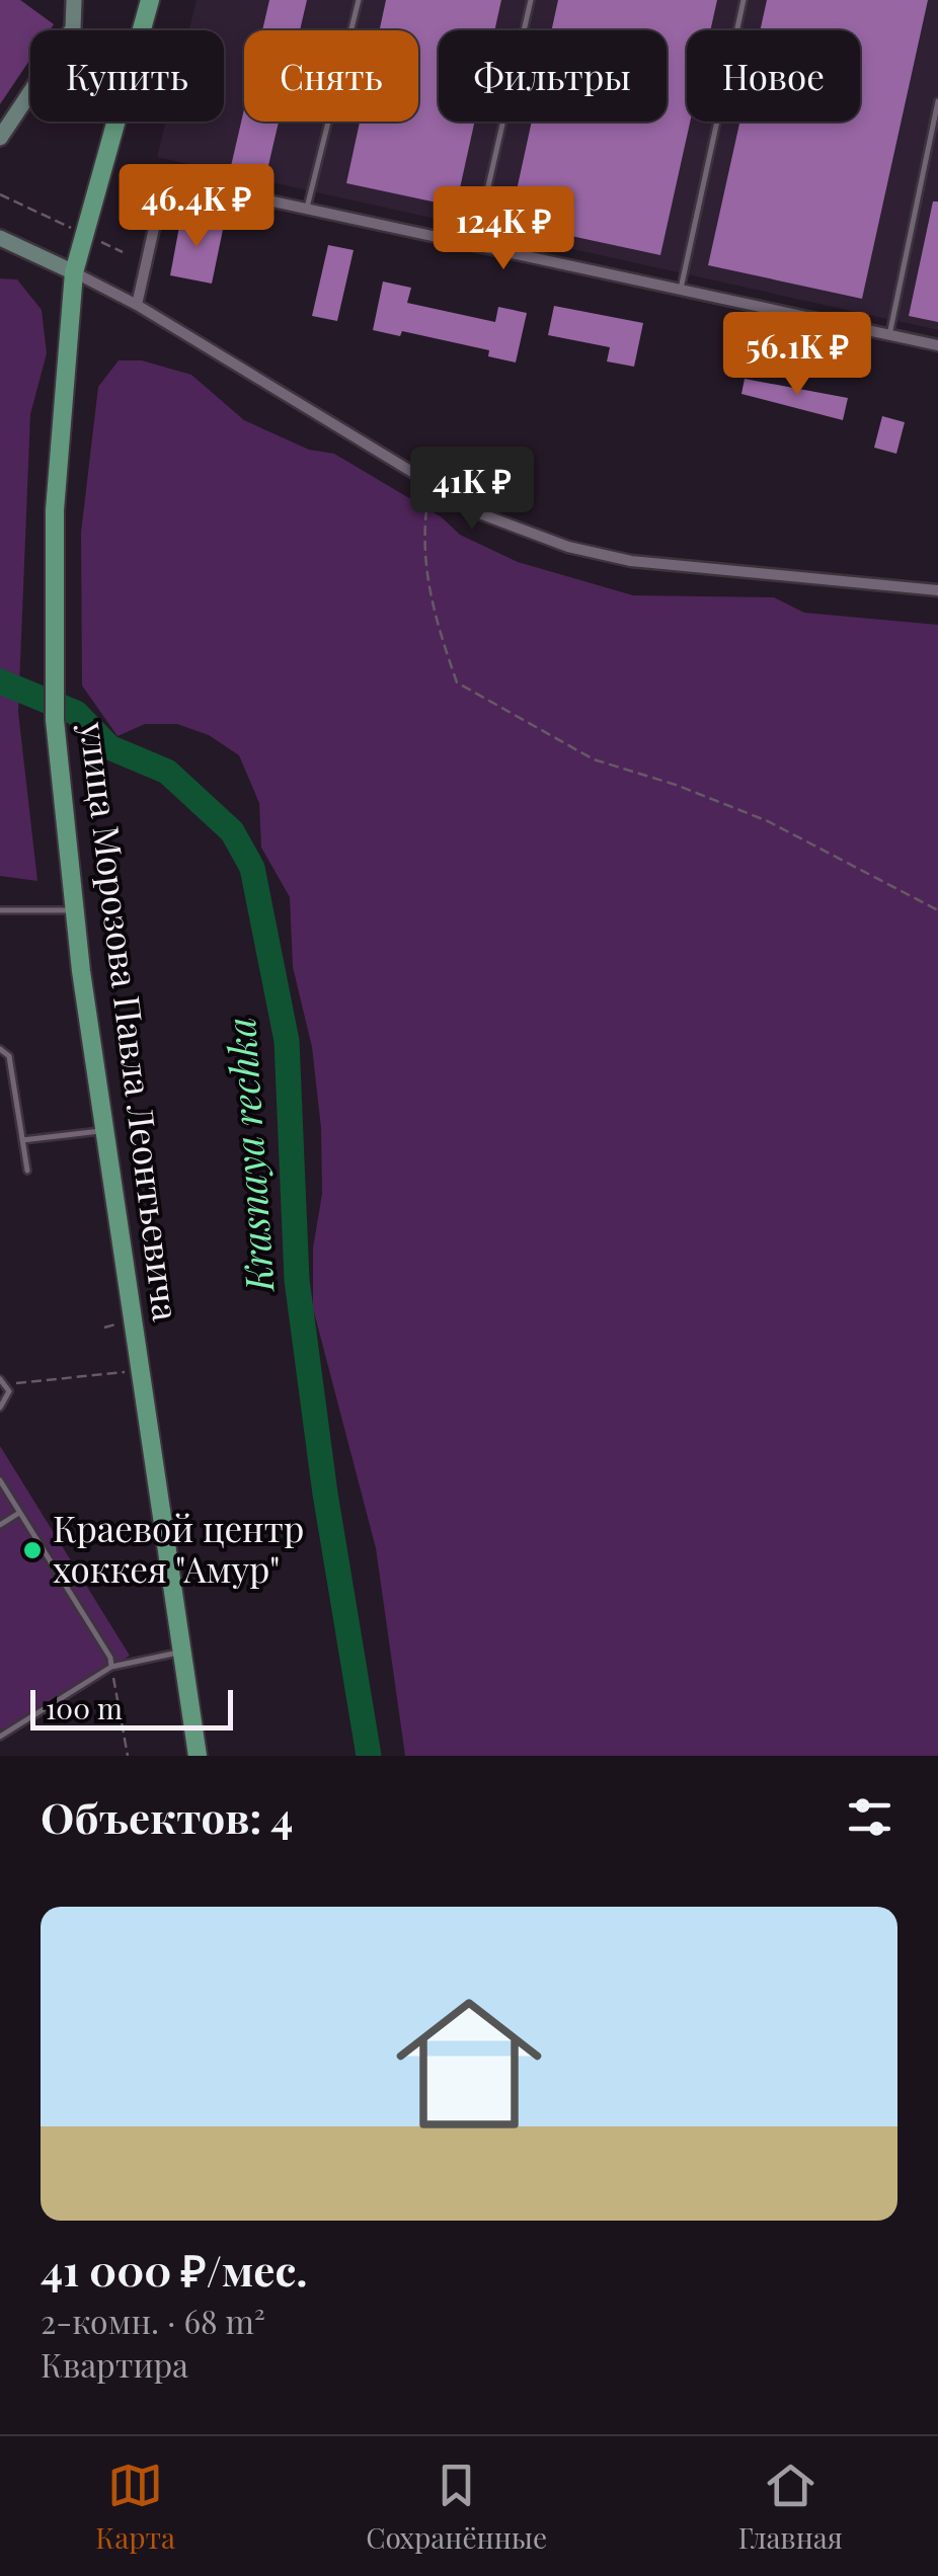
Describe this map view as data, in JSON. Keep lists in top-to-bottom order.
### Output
{
  "streets": {
    "main road": ["улица Морозова Павла Леонтьевича"]
  },
  "water": ["Krasnaya rechka"],
  "places": ["Краевой центр хоккея \"Амур\""],
  "scale_bar": "100 m",
  "page": {
    "chip": [
      "Купить",
      "Снять",
      "Фильтры",
      "Новое"
    ],
    "price": [
      "46.4K ₽",
      "124K ₽",
      "56.1K ₽",
      "41K ₽"
    ],
    "scale": "100 m",
    "heading": "Объектов: 4",
    "list": [
      {
        "name": "41 000 ₽/мес.",
        "note": "2-комн. · 68 m² · Квартира"
      }
    ],
    "tabs": ["Карта", "Сохранённые", "Главная"]
  }
}
